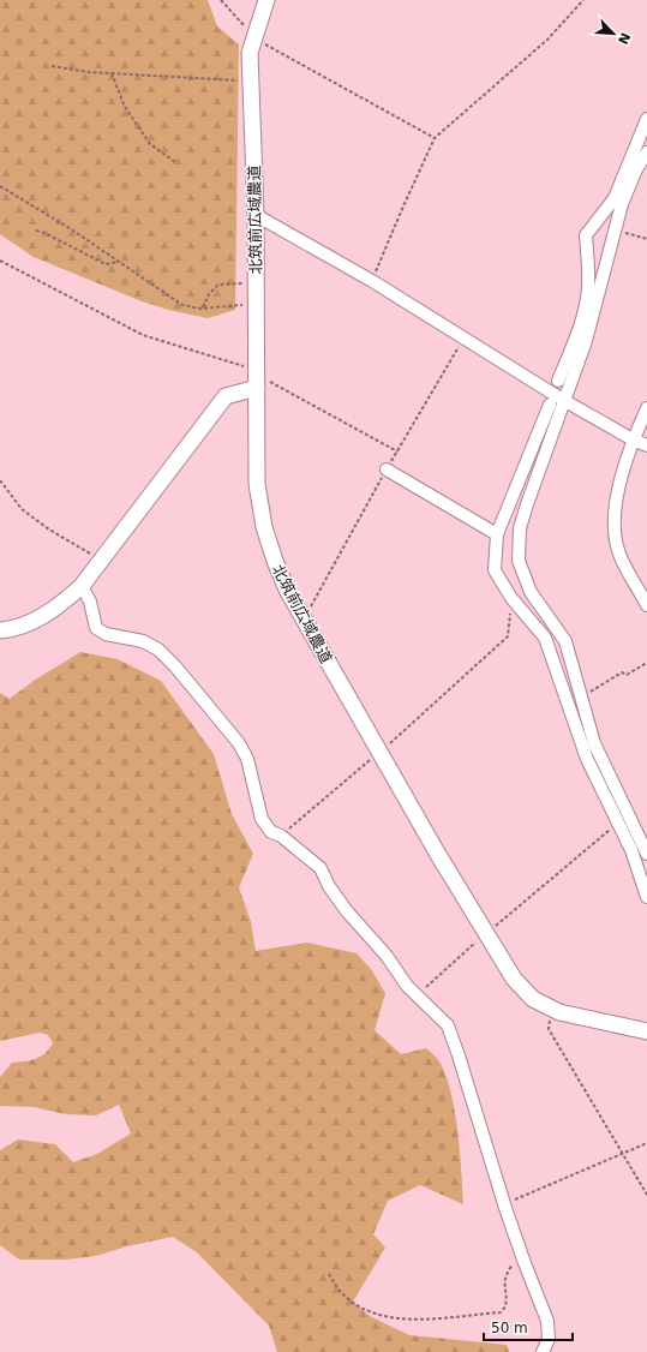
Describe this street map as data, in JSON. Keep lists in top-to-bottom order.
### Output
{
  "streets": {
    "street": ["北筑前広域農道"]
  },
  "scale_bar": "50 m",
  "north": "bottom right"
}
